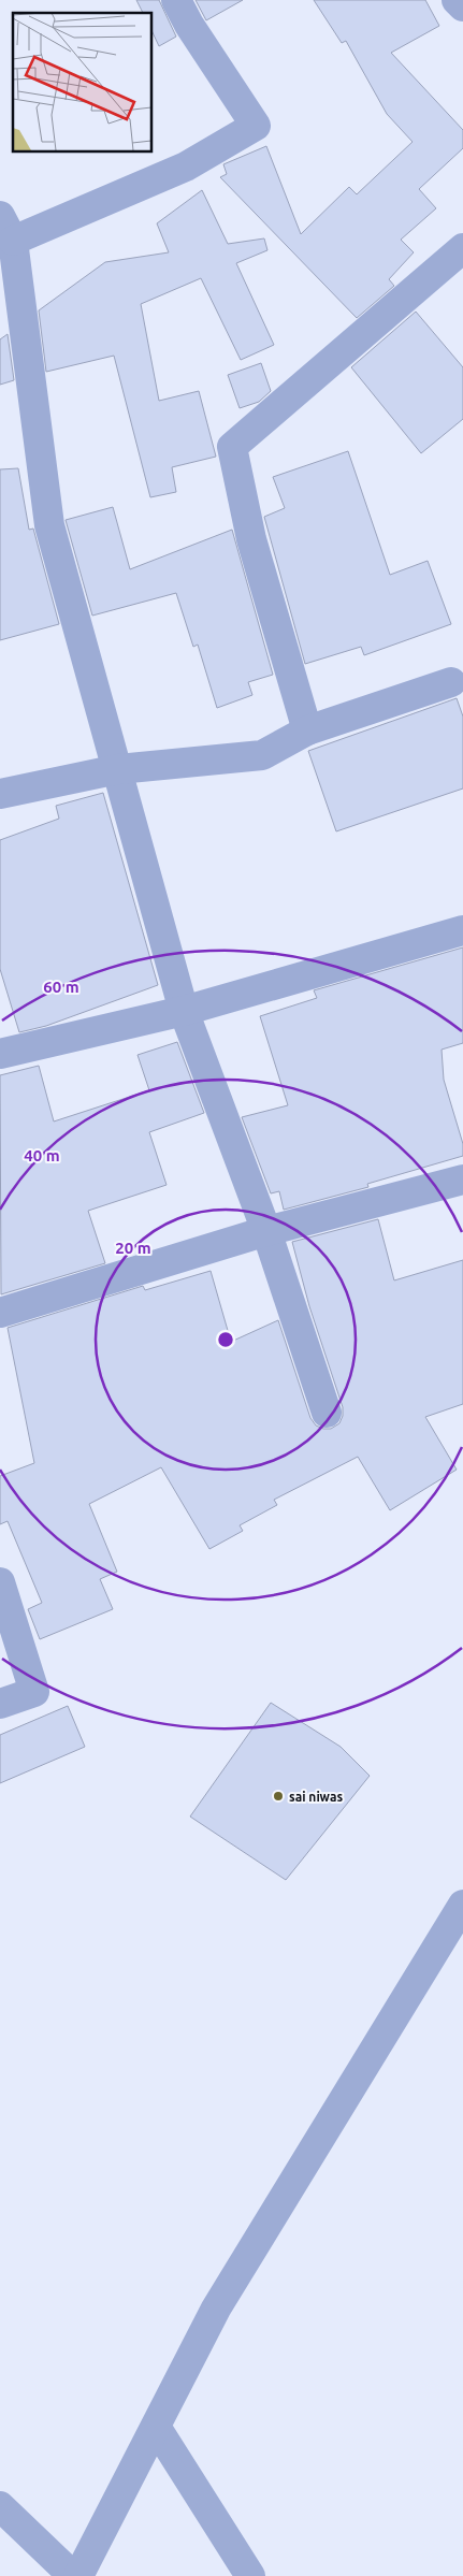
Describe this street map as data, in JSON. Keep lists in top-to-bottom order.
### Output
{
  "places": ["sai niwas"],
  "rings": ["60 m", "40 m", "20 m"]
}
